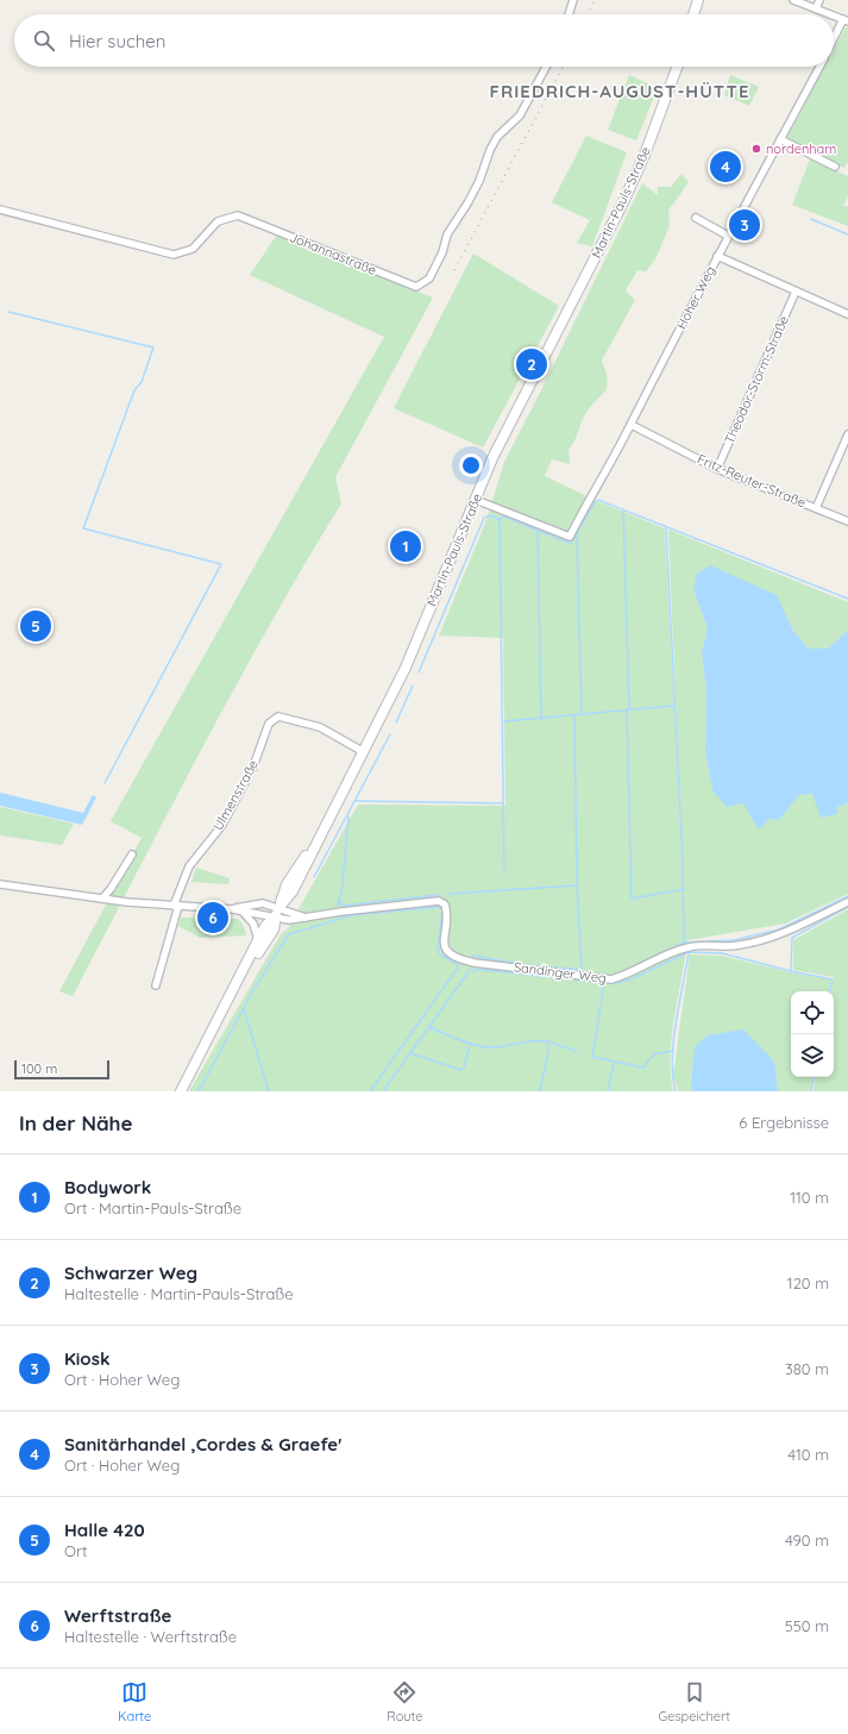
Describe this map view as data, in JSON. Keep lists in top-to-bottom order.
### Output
{
  "streets": {
    "street": [
      "Martin-Pauls-Straße",
      "Johannastraße",
      "Hoher Weg",
      "Theodor-Storm-Straße",
      "Fritz-Reuter-Straße",
      "Ulmenstraße",
      "Sandinger Weg"
    ]
  },
  "crossings": [
    ["Martin-Pauls-Straße", "Hoher Weg"],
    ["Martin-Pauls-Straße", "Ulmenstraße"],
    ["Martin-Pauls-Straße", "Sandinger Weg"],
    ["Hoher Weg", "Fritz-Reuter-Straße"],
    ["Theodor-Storm-Straße", "Fritz-Reuter-Straße"]
  ],
  "districts": ["FRIEDRICH-AUGUST-HÜTTE"],
  "places": ["nordenham"],
  "scale_bar": "100 m",
  "page": {
    "search": "Hier suchen",
    "pins": [
      "4",
      "3",
      "2",
      "1",
      "5",
      "6"
    ],
    "scale": "100 m",
    "heading": ["In der Nähe", "6 Ergebnisse"],
    "list": [
      {
        "mark": "1",
        "name": "Bodywork",
        "note": "Ort · Martin-Pauls-Straße",
        "value": "110 m"
      },
      {
        "mark": "2",
        "name": "Schwarzer Weg",
        "note": "Haltestelle · Martin-Pauls-Straße",
        "value": "120 m"
      },
      {
        "mark": "3",
        "name": "Kiosk",
        "note": "Ort · Hoher Weg",
        "value": "380 m"
      },
      {
        "mark": "4",
        "name": "Sanitärhandel ,Cordes & Graefe'",
        "note": "Ort · Hoher Weg",
        "value": "410 m"
      },
      {
        "mark": "5",
        "name": "Halle 420",
        "note": "Ort",
        "value": "490 m"
      },
      {
        "mark": "6",
        "name": "Werftstraße",
        "note": "Haltestelle · Werftstraße",
        "value": "550 m"
      }
    ],
    "nav": ["Karte", "Route", "Gespeichert"]
  }
}
